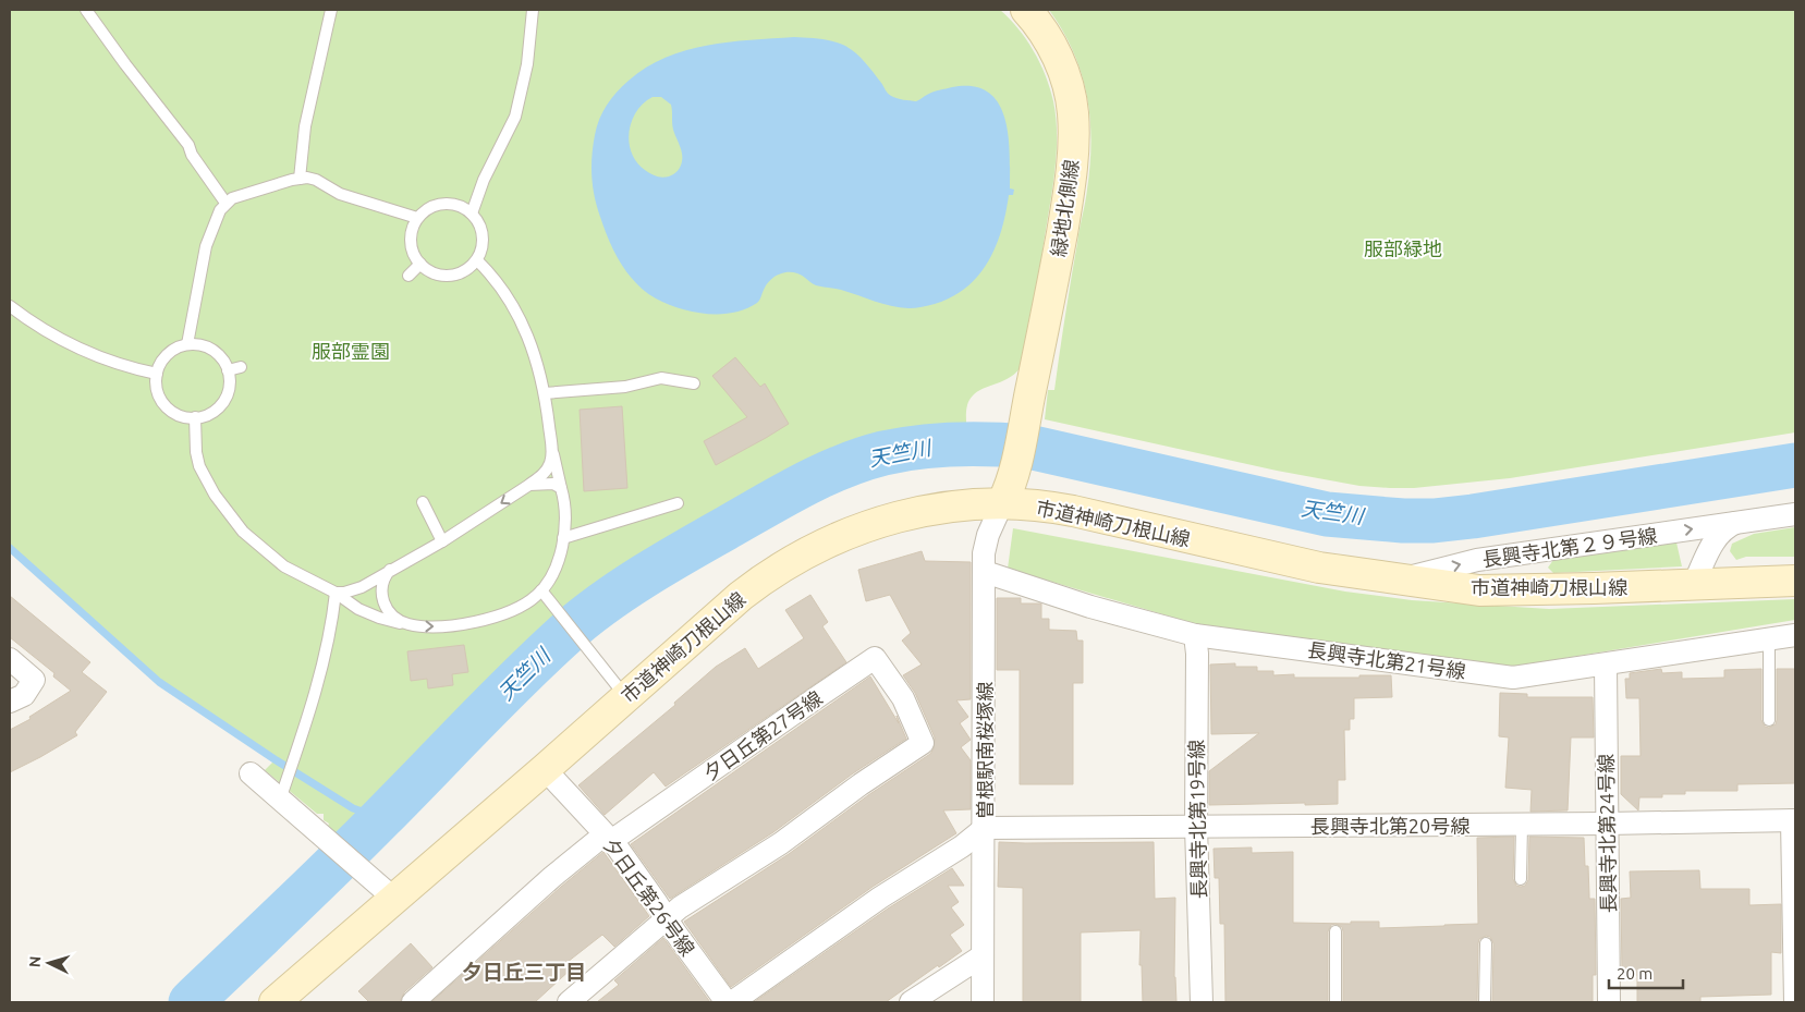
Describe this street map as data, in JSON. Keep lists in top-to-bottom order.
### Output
{
  "streets": {
    "street": [
      "緑地北側線",
      "市道神崎刀根山線",
      "長興寺北第２９号線",
      "長興寺北第21号線",
      "夕日丘第27号線",
      "曽根駅南桜塚線",
      "長興寺北第19号線",
      "長興寺北第20号線",
      "長興寺北第24号線",
      "夕日丘第26号線"
    ]
  },
  "crossings": [
    ["緑地北側線", "市道神崎刀根山線"],
    ["緑地北側線", "曽根駅南桜塚線"],
    ["市道神崎刀根山線", "長興寺北第２９号線"],
    ["市道神崎刀根山線", "曽根駅南桜塚線"],
    ["市道神崎刀根山線", "夕日丘第26号線"],
    ["長興寺北第21号線", "曽根駅南桜塚線"],
    ["長興寺北第21号線", "長興寺北第19号線"],
    ["長興寺北第21号線", "長興寺北第24号線"],
    ["夕日丘第27号線", "夕日丘第26号線"],
    ["曽根駅南桜塚線", "長興寺北第20号線"],
    ["長興寺北第19号線", "長興寺北第20号線"],
    ["長興寺北第20号線", "長興寺北第24号線"]
  ],
  "one_way": ["長興寺北第２９号線"],
  "districts": ["夕日丘三丁目"],
  "water": ["天竺川"],
  "parks": ["服部緑地", "服部霊園"],
  "scale_bar": "20 m",
  "north": "left"
}
